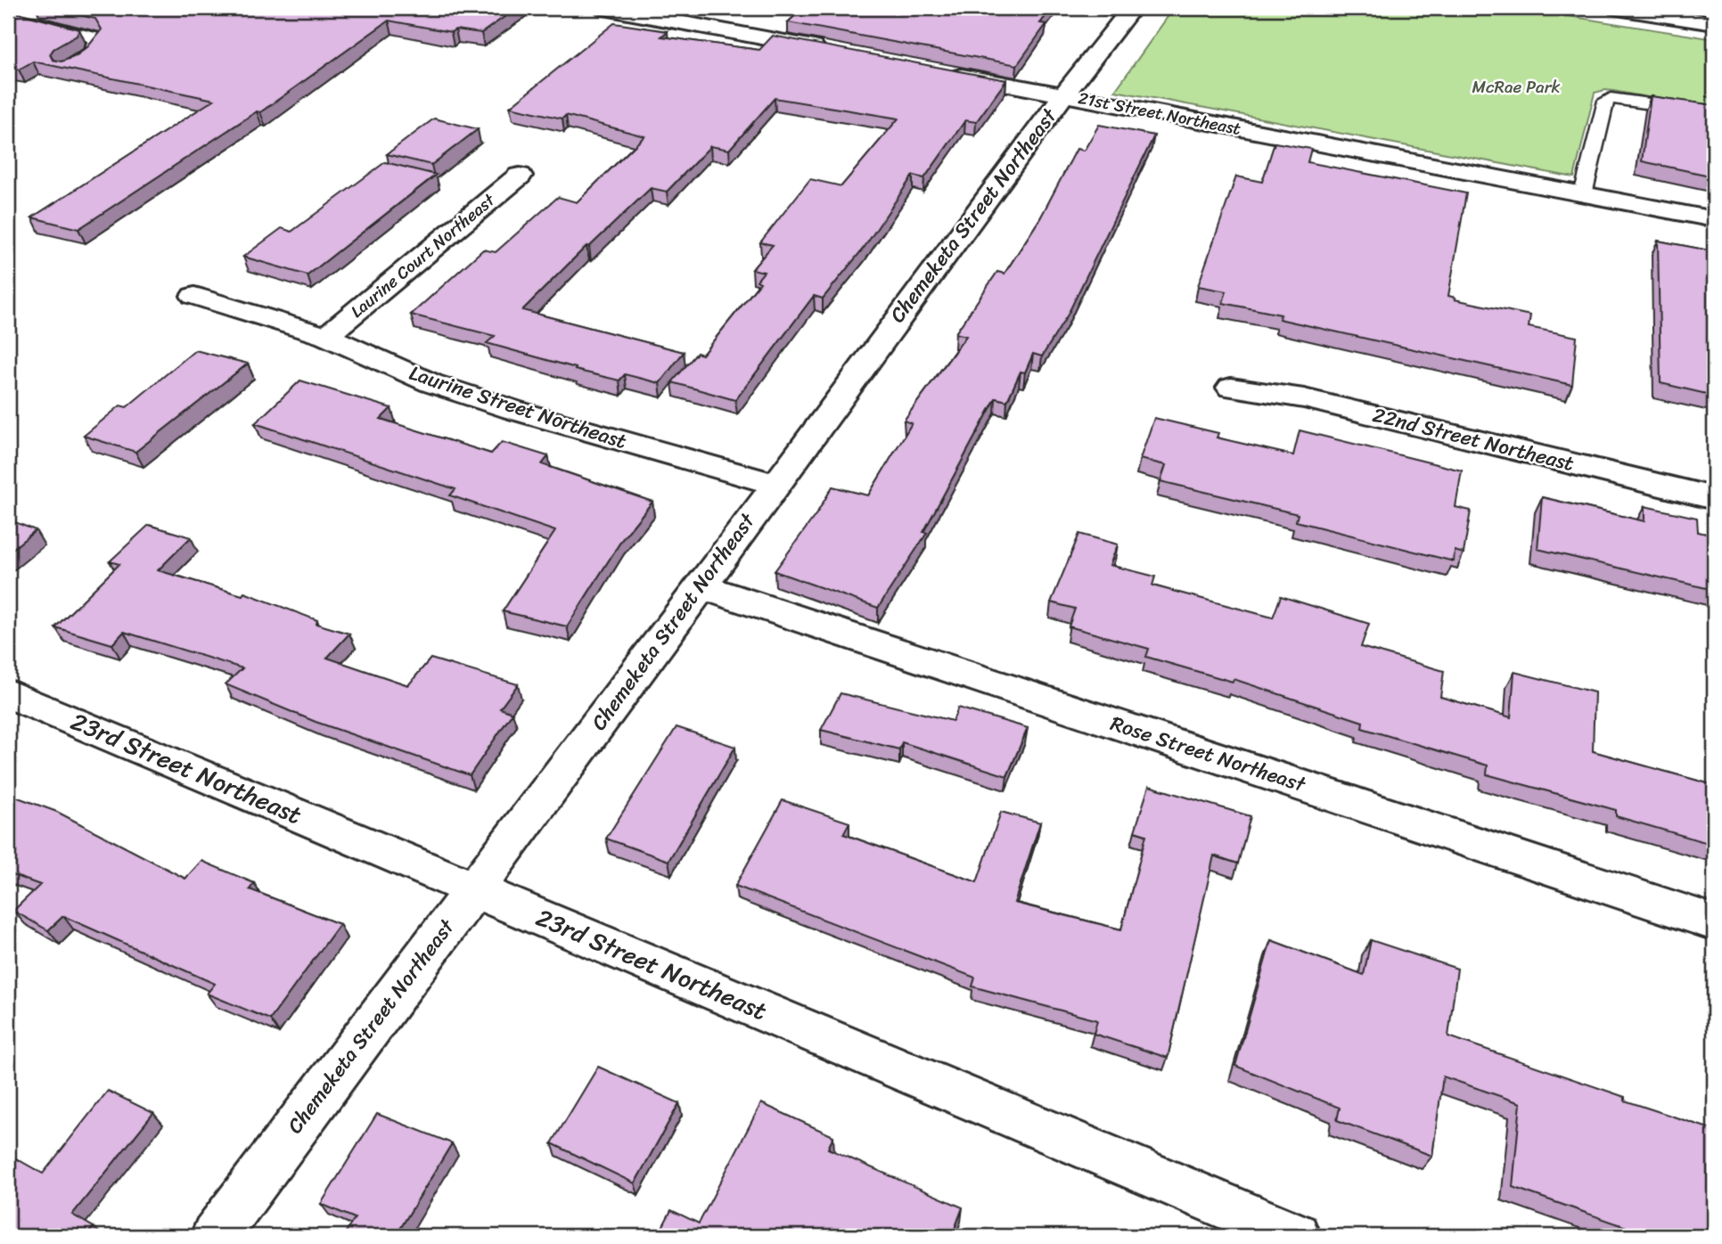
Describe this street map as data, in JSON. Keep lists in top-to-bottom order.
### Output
{
  "streets": {
    "street": [
      "21st Street Northeast",
      "Chemeketa Street Northeast",
      "Laurine Court Northeast",
      "Laurine Street Northeast",
      "22nd Street Northeast",
      "Rose Street Northeast",
      "23rd Street Northeast"
    ]
  },
  "crossings": [
    ["21st Street Northeast", "Chemeketa Street Northeast"],
    ["Chemeketa Street Northeast", "Laurine Street Northeast"],
    ["Chemeketa Street Northeast", "Rose Street Northeast"],
    ["Chemeketa Street Northeast", "23rd Street Northeast"],
    ["Laurine Court Northeast", "Laurine Street Northeast"]
  ],
  "parks": ["McRae Park"]
}
